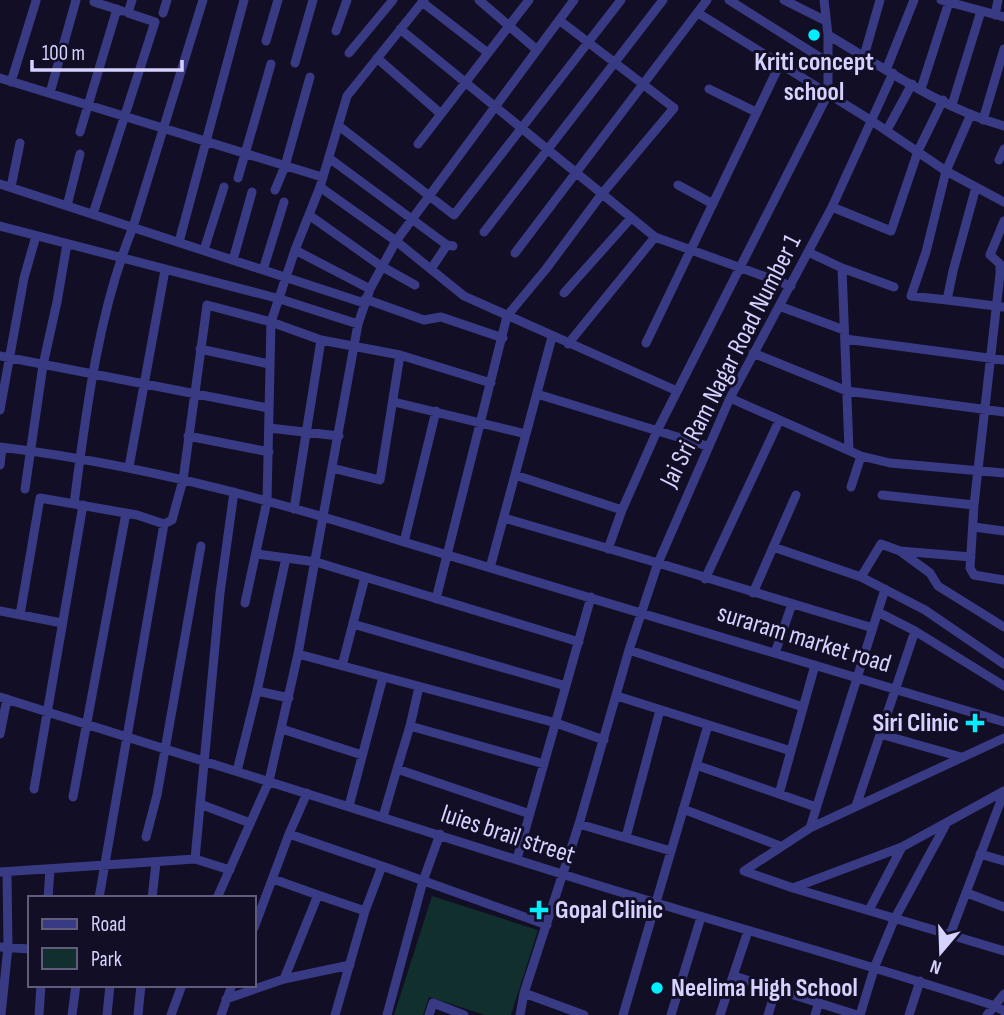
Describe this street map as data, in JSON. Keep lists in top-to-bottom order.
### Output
{
  "streets": {
    "street": ["Jai Sri Ram Nagar Road Number 1", "suraram market road", "luies brail street"]
  },
  "crossings": [
    ["Jai Sri Ram Nagar Road Number 1", "suraram market road"],
    ["Jai Sri Ram Nagar Road Number 1", "luies brail street"]
  ],
  "places": {
    "other": ["Kriti concept school", "Neelima High School"],
    "health": ["Siri Clinic", "Gopal Clinic"]
  },
  "legend": ["Road", "Park"],
  "scale_bar": "100 m",
  "north": "bottom"
}
